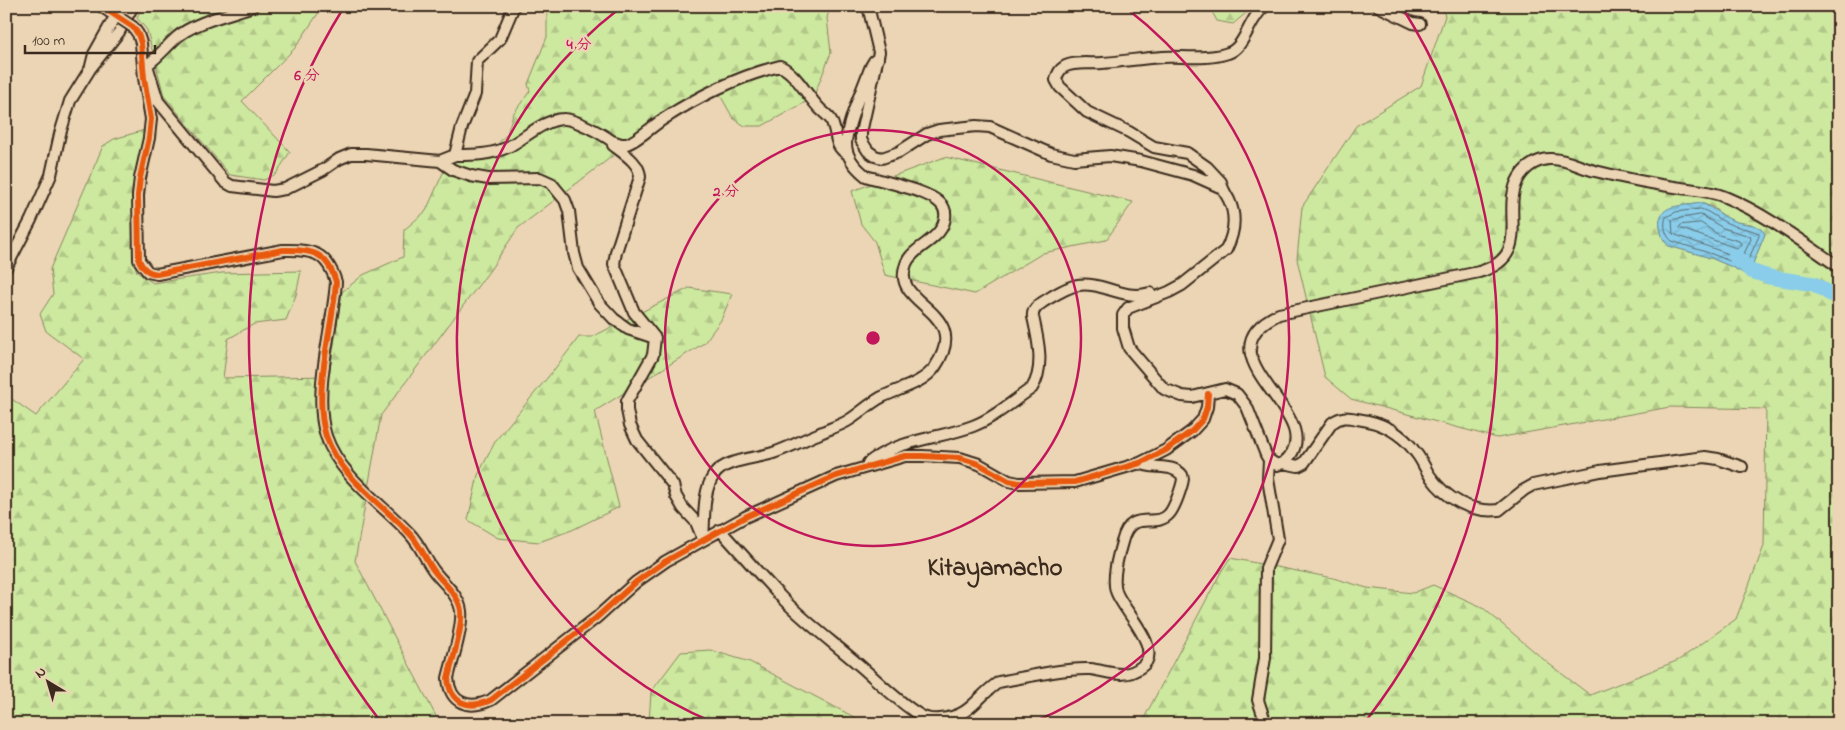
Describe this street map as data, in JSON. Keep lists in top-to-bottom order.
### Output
{
  "districts": ["Kitayamacho"],
  "scale_bar": "100 m",
  "north": "top left",
  "rings": ["4 分", "6 分", "2 分"]
}
